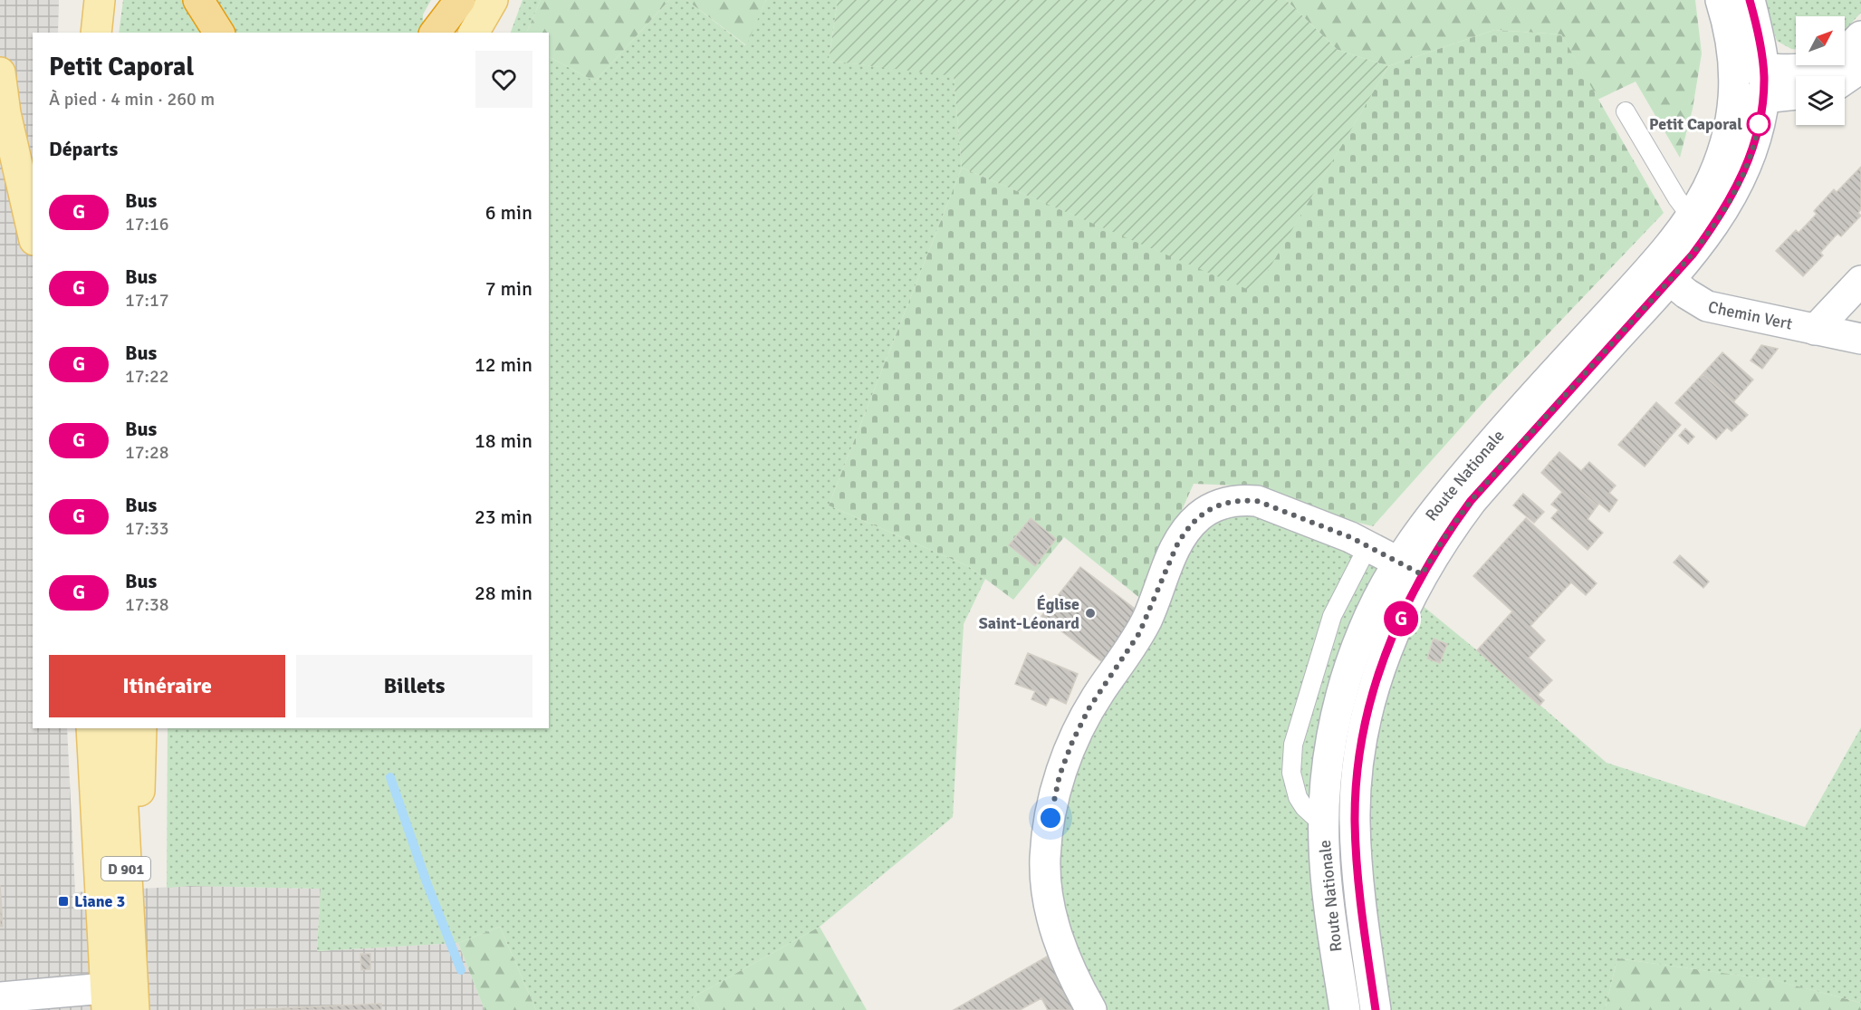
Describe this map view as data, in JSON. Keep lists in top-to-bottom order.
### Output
{
  "streets": {
    "main road": ["Chemin Vert", "Route Nationale", "D 901"]
  },
  "crossings": [
    ["Chemin Vert", "Route Nationale"]
  ],
  "places": {
    "other": ["Petit Caporal", "Église Saint-Léonard"],
    "transit": ["Liane 3"]
  },
  "lines": ["bus line G"],
  "north": "top right",
  "page": {
    "on_map": "G",
    "heading": [
      ["Petit Caporal", "À pied · 4 min · 260 m"],
      "Départs"
    ],
    "list": [
      {
        "mark": "G",
        "name": "Bus",
        "note": "17:16",
        "value": "6 min"
      },
      {
        "mark": "G",
        "name": "Bus",
        "note": "17:17",
        "value": "7 min"
      },
      {
        "mark": "G",
        "name": "Bus",
        "note": "17:22",
        "value": "12 min"
      },
      {
        "mark": "G",
        "name": "Bus",
        "note": "17:28",
        "value": "18 min"
      },
      {
        "mark": "G",
        "name": "Bus",
        "note": "17:33",
        "value": "23 min"
      },
      {
        "mark": "G",
        "name": "Bus",
        "note": "17:38",
        "value": "28 min"
      }
    ],
    "buttons": ["Itinéraire", "Billets"]
  }
}
